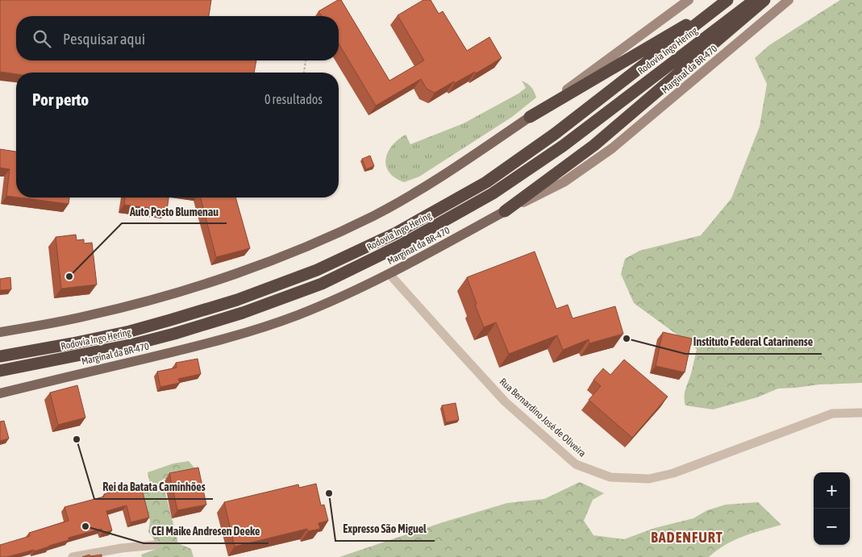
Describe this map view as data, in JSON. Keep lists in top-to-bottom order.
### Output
{
  "streets": {
    "highway": ["Rodovia Ingo Hering"],
    "main road": ["Marginal da BR-470"],
    "street": ["Rua Bernardino José de Oliveira"]
  },
  "crossings": [
    ["Marginal da BR-470", "Rua Bernardino José de Oliveira"]
  ],
  "districts": ["BADENFURT"],
  "places": [
    "Auto Posto Blumenau",
    "Instituto Federal Catarinense",
    "Rei da Batata Caminhões",
    "Expresso São Miguel",
    "CEI Maike Andresen Deeke"
  ],
  "page": {
    "search": "Pesquisar aqui",
    "heading": ["Por perto", "0 resultados"],
    "map_buttons": ["+", "−"]
  }
}
